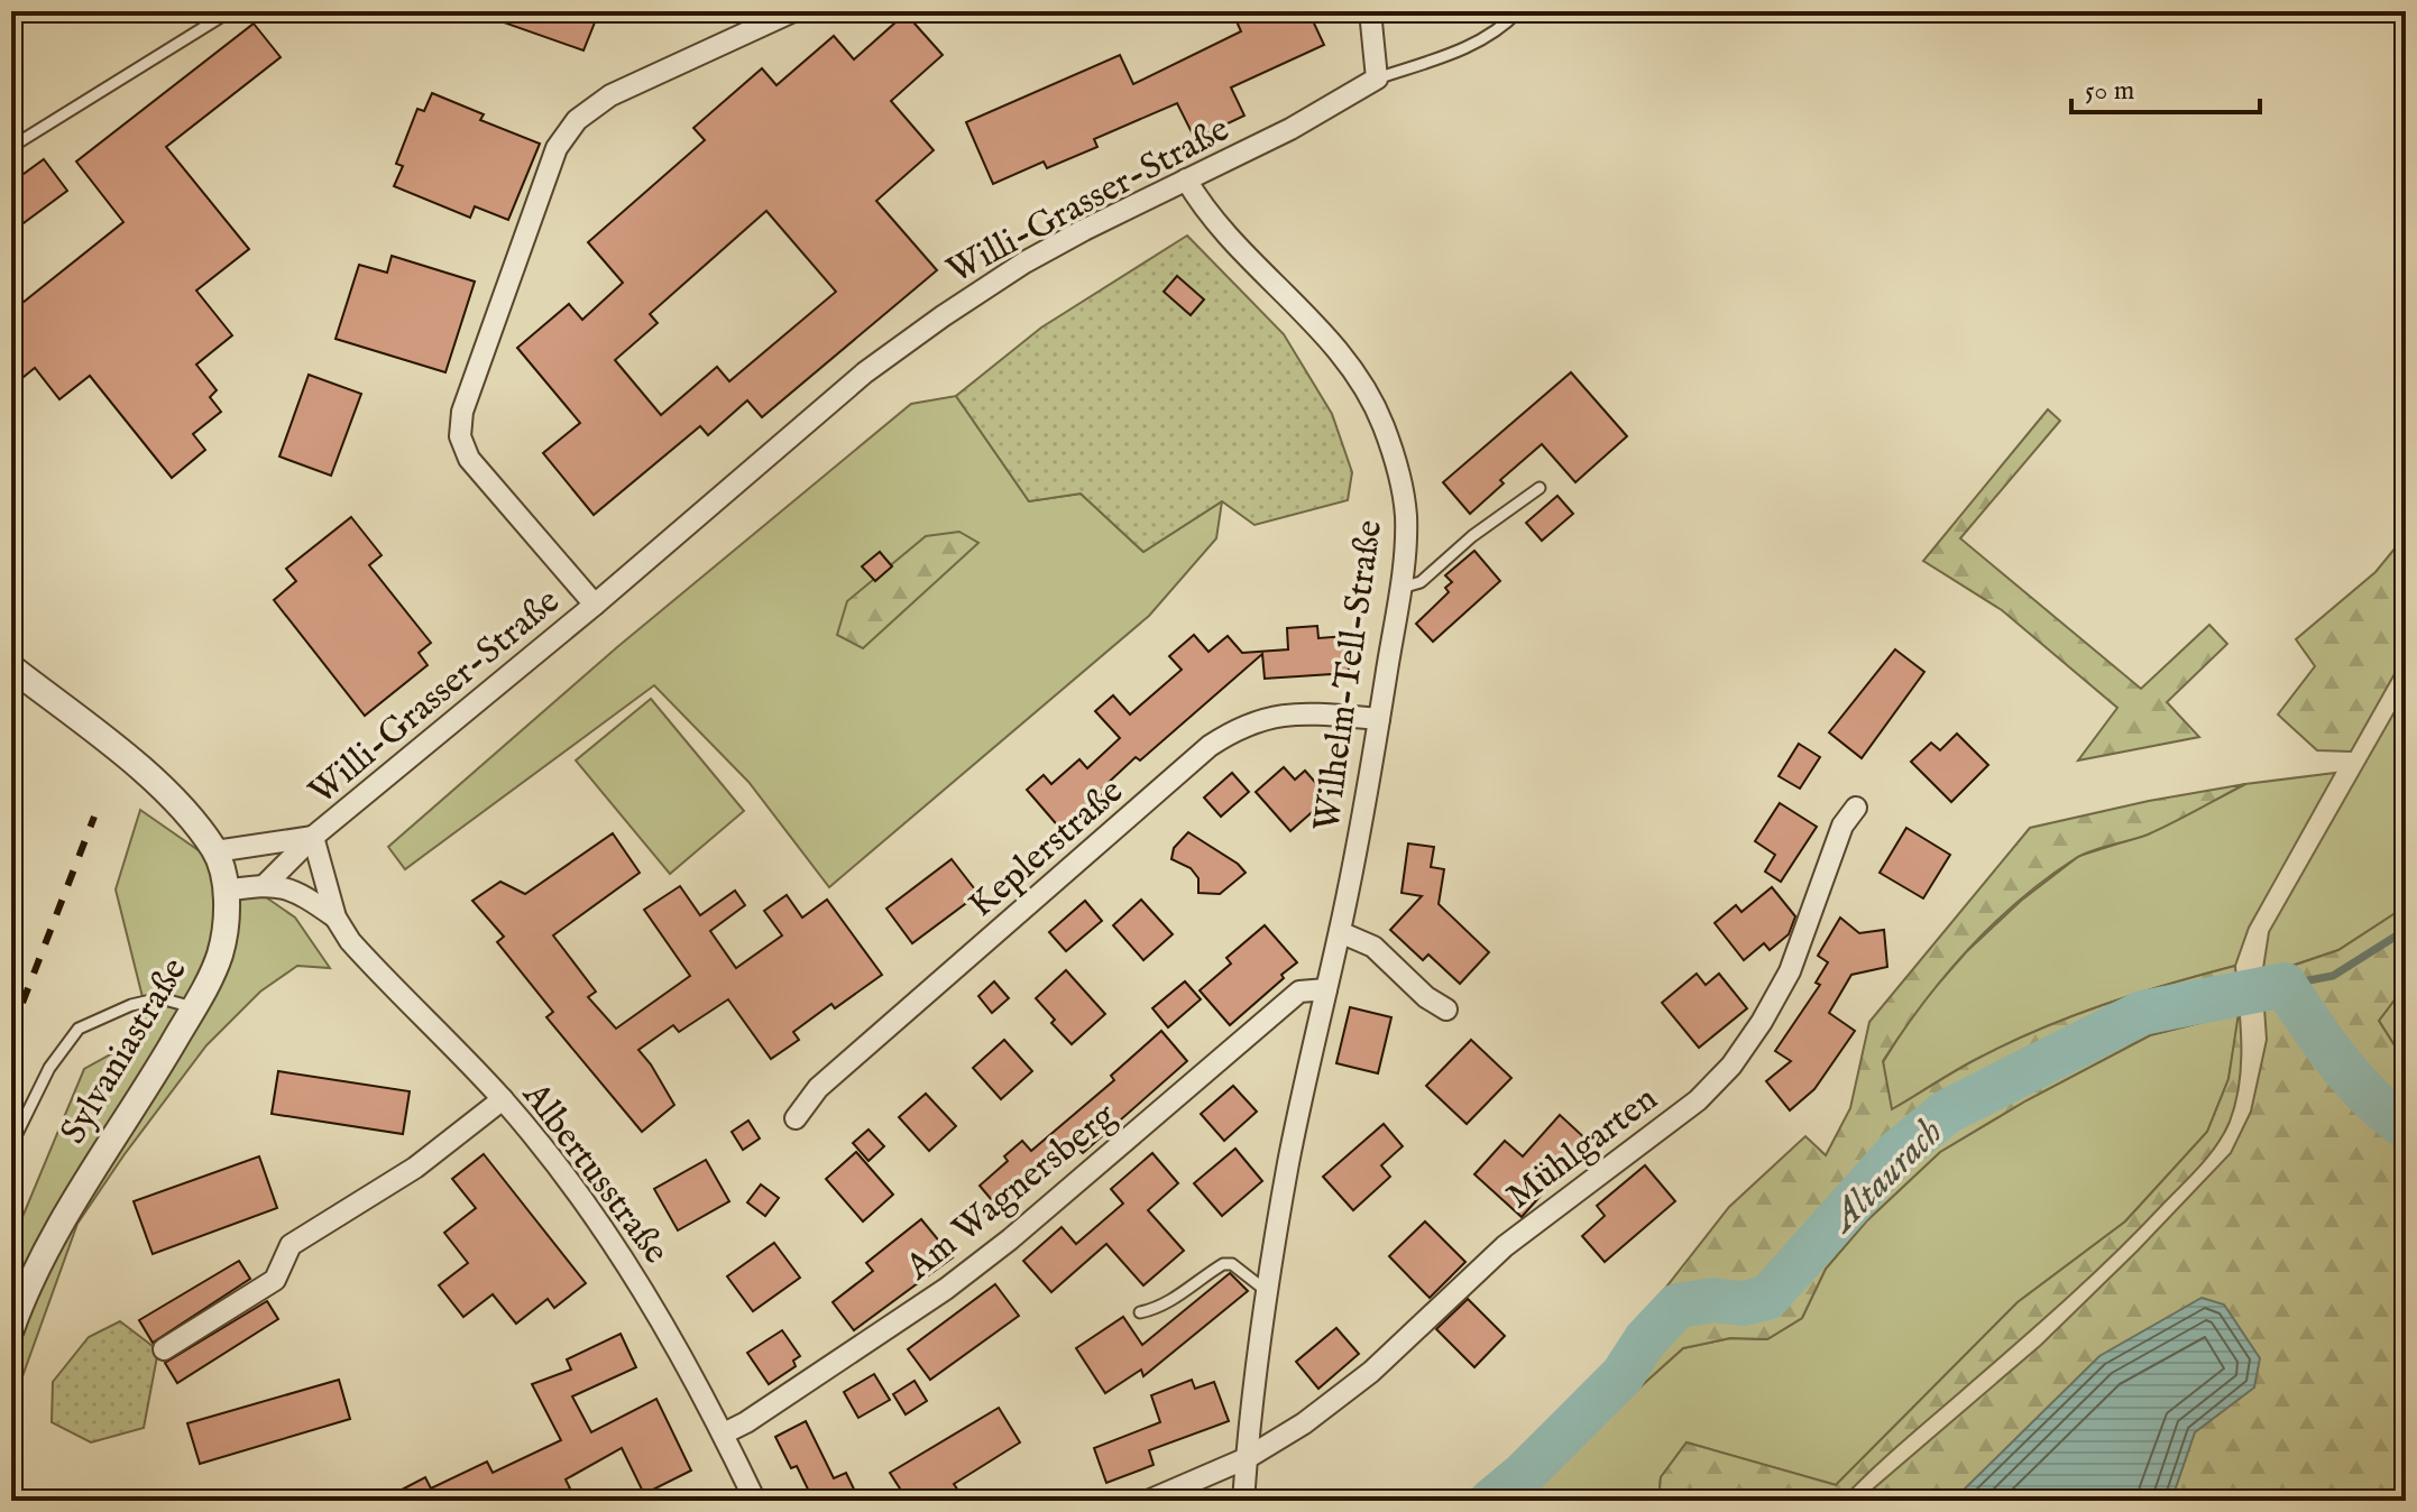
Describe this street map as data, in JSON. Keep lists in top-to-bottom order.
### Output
{
  "streets": {
    "street": [
      "Willi-Grasser-Straße",
      "Wilhelm-Tell-Straße",
      "Keplerstraße",
      "Sylvaniastraße",
      "Mühlgarten",
      "Albertusstraße",
      "Am Wagnersberg"
    ]
  },
  "crossings": [
    ["Willi-Grasser-Straße", "Wilhelm-Tell-Straße"],
    ["Willi-Grasser-Straße", "Sylvaniastraße"],
    ["Willi-Grasser-Straße", "Albertusstraße"],
    ["Wilhelm-Tell-Straße", "Keplerstraße"],
    ["Wilhelm-Tell-Straße", "Mühlgarten"],
    ["Wilhelm-Tell-Straße", "Am Wagnersberg"],
    ["Albertusstraße", "Am Wagnersberg"]
  ],
  "water": ["Altaurach"],
  "scale_bar": "50 m"
}
